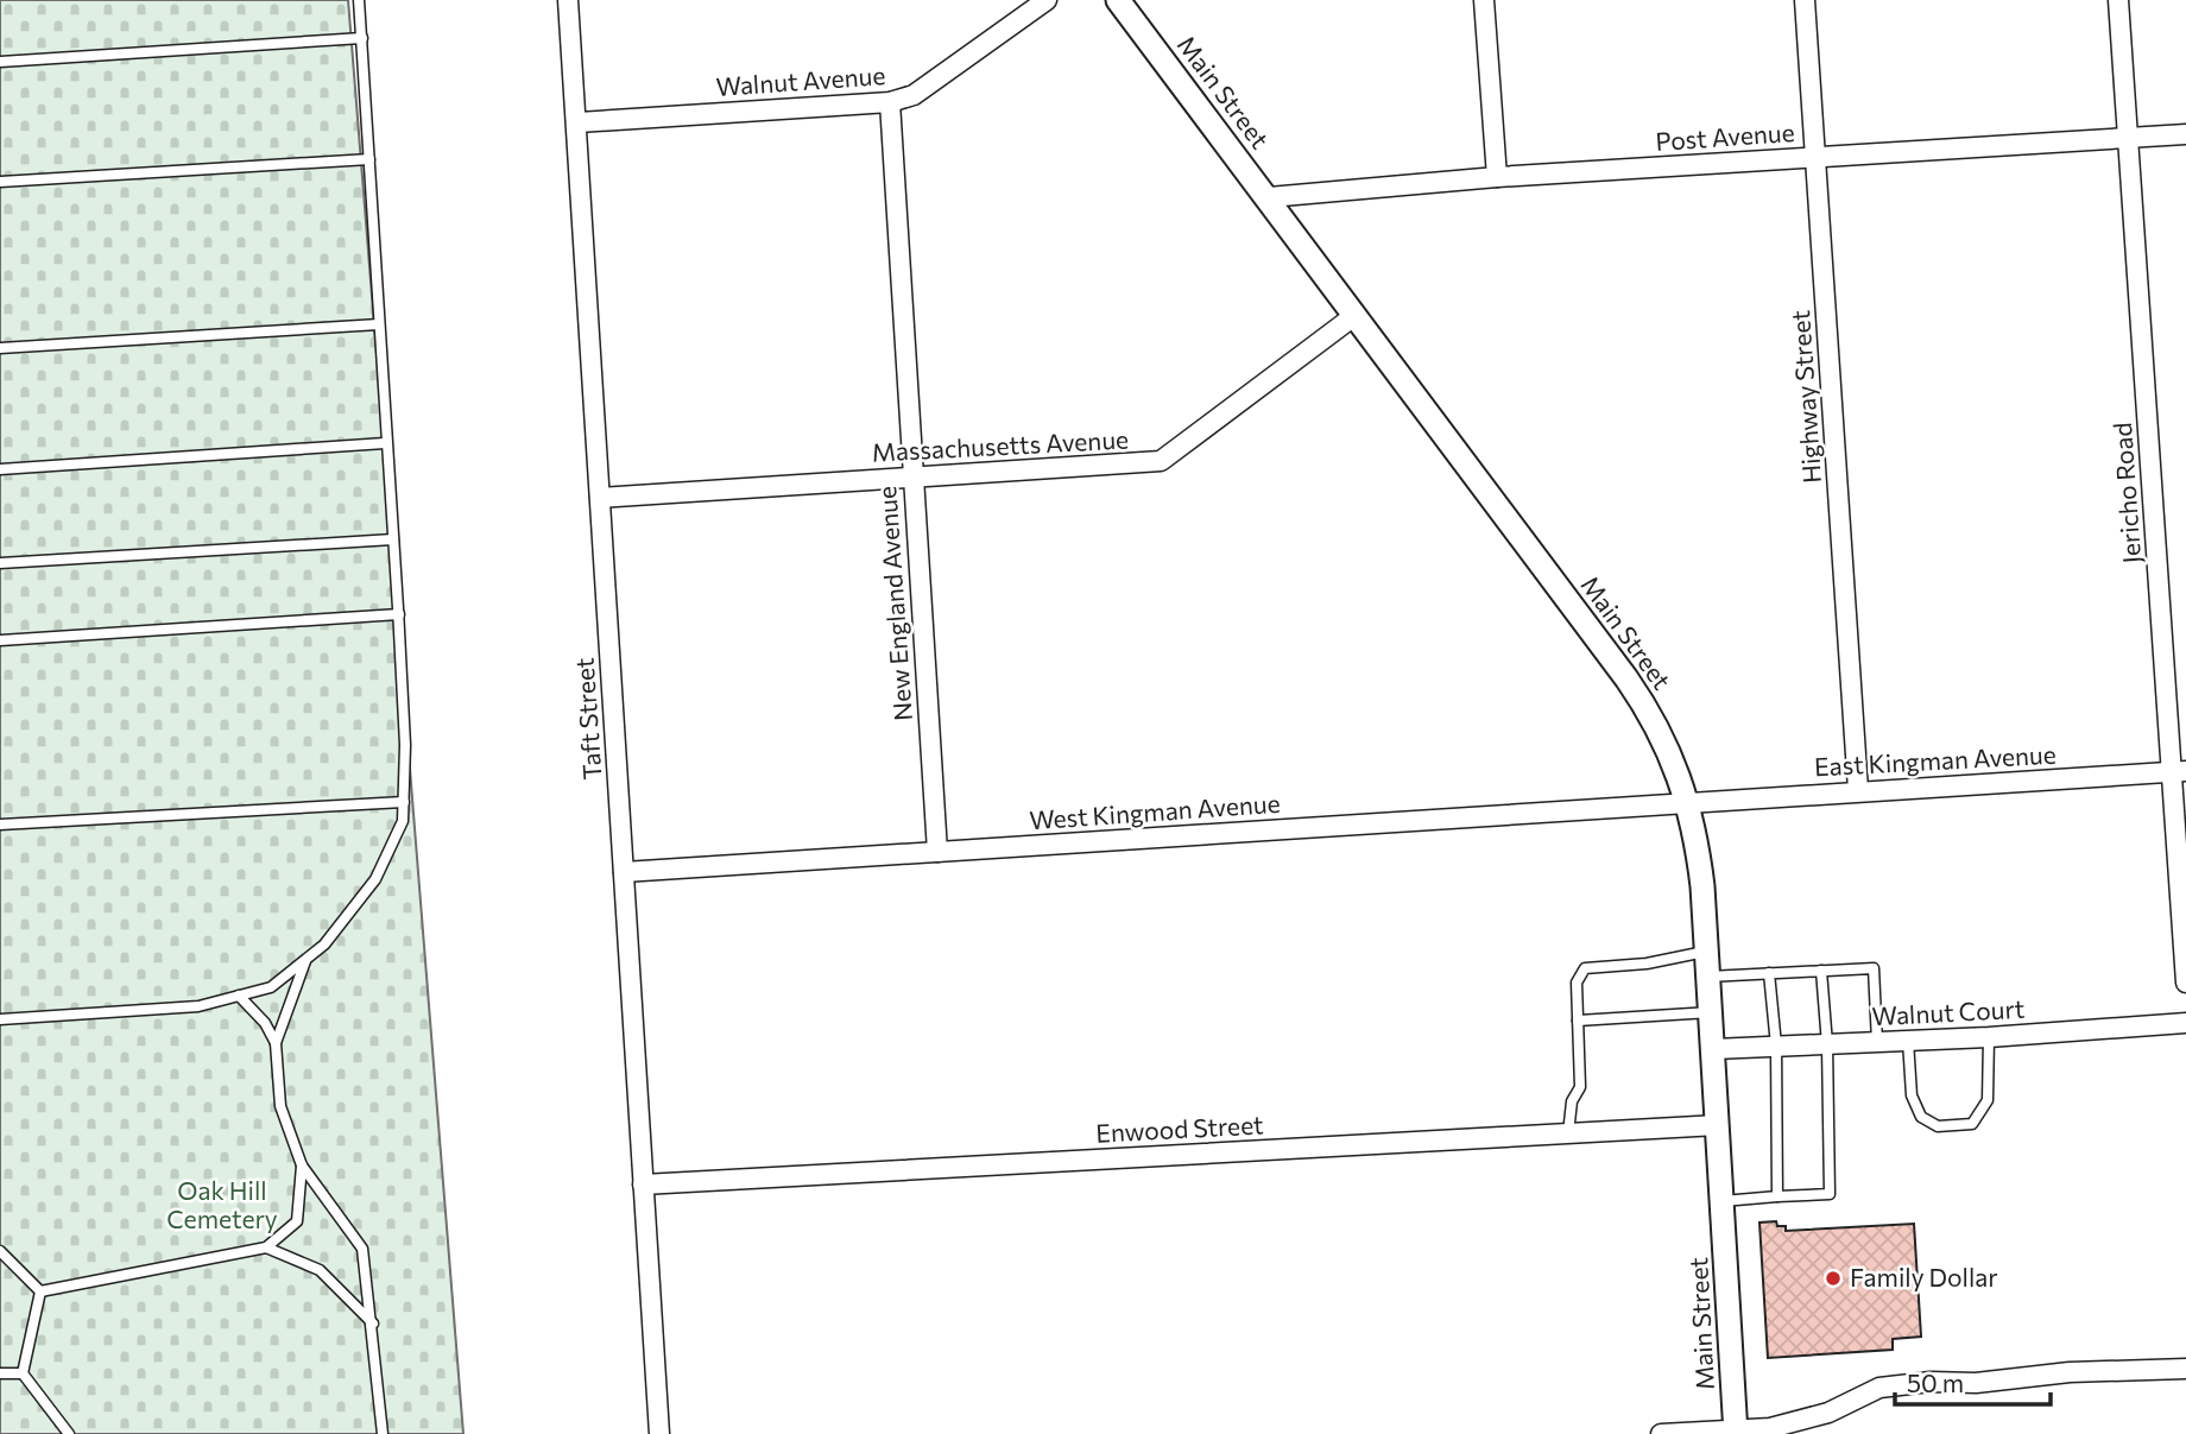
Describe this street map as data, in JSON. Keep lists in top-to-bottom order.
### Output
{
  "streets": {
    "street": [
      "Walnut Avenue",
      "Main Street",
      "Post Avenue",
      "Highway Street",
      "Massachusetts Avenue",
      "Jericho Road",
      "New England Avenue",
      "Taft Street",
      "East Kingman Avenue",
      "West Kingman Avenue",
      "Walnut Court",
      "Enwood Street"
    ]
  },
  "crossings": [
    ["Walnut Avenue", "New England Avenue"],
    ["Walnut Avenue", "Taft Street"],
    ["Main Street", "Post Avenue"],
    ["Main Street", "Massachusetts Avenue"],
    ["Main Street", "East Kingman Avenue"],
    ["Main Street", "West Kingman Avenue"],
    ["Main Street", "Walnut Court"],
    ["Main Street", "Enwood Street"],
    ["Post Avenue", "Highway Street"],
    ["Post Avenue", "Jericho Road"],
    ["Highway Street", "East Kingman Avenue"],
    ["Massachusetts Avenue", "New England Avenue"],
    ["Massachusetts Avenue", "Taft Street"],
    ["Jericho Road", "East Kingman Avenue"],
    ["New England Avenue", "West Kingman Avenue"],
    ["Taft Street", "West Kingman Avenue"],
    ["Taft Street", "Enwood Street"],
    ["East Kingman Avenue", "West Kingman Avenue"]
  ],
  "parks": ["Oak Hill Cemetery"],
  "places": ["Family Dollar"],
  "scale_bar": "50 m"
}
